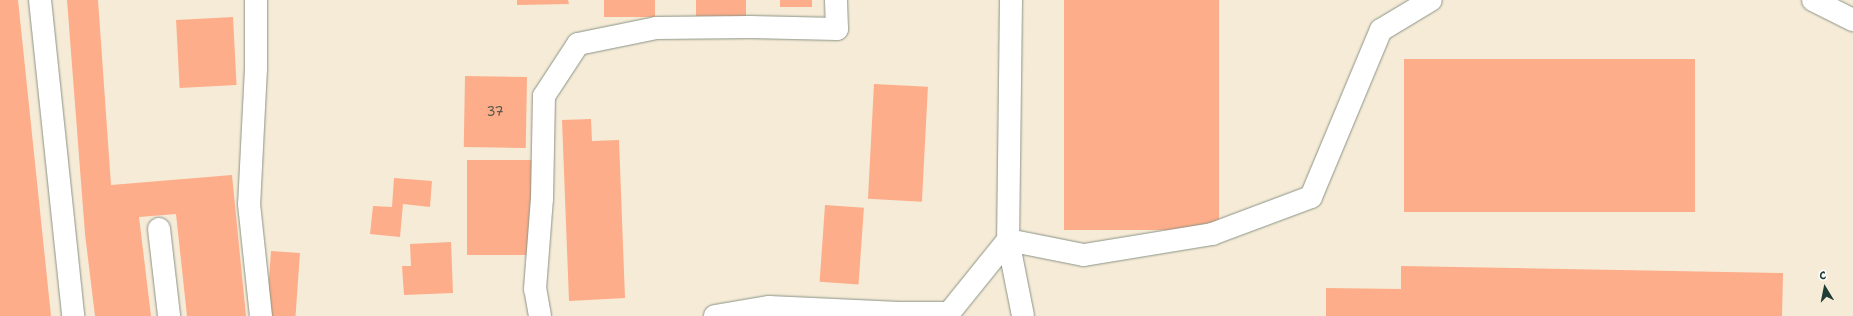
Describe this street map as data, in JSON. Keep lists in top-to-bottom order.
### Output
{
  "house_numbers": ["37"],
  "north": "top"
}
